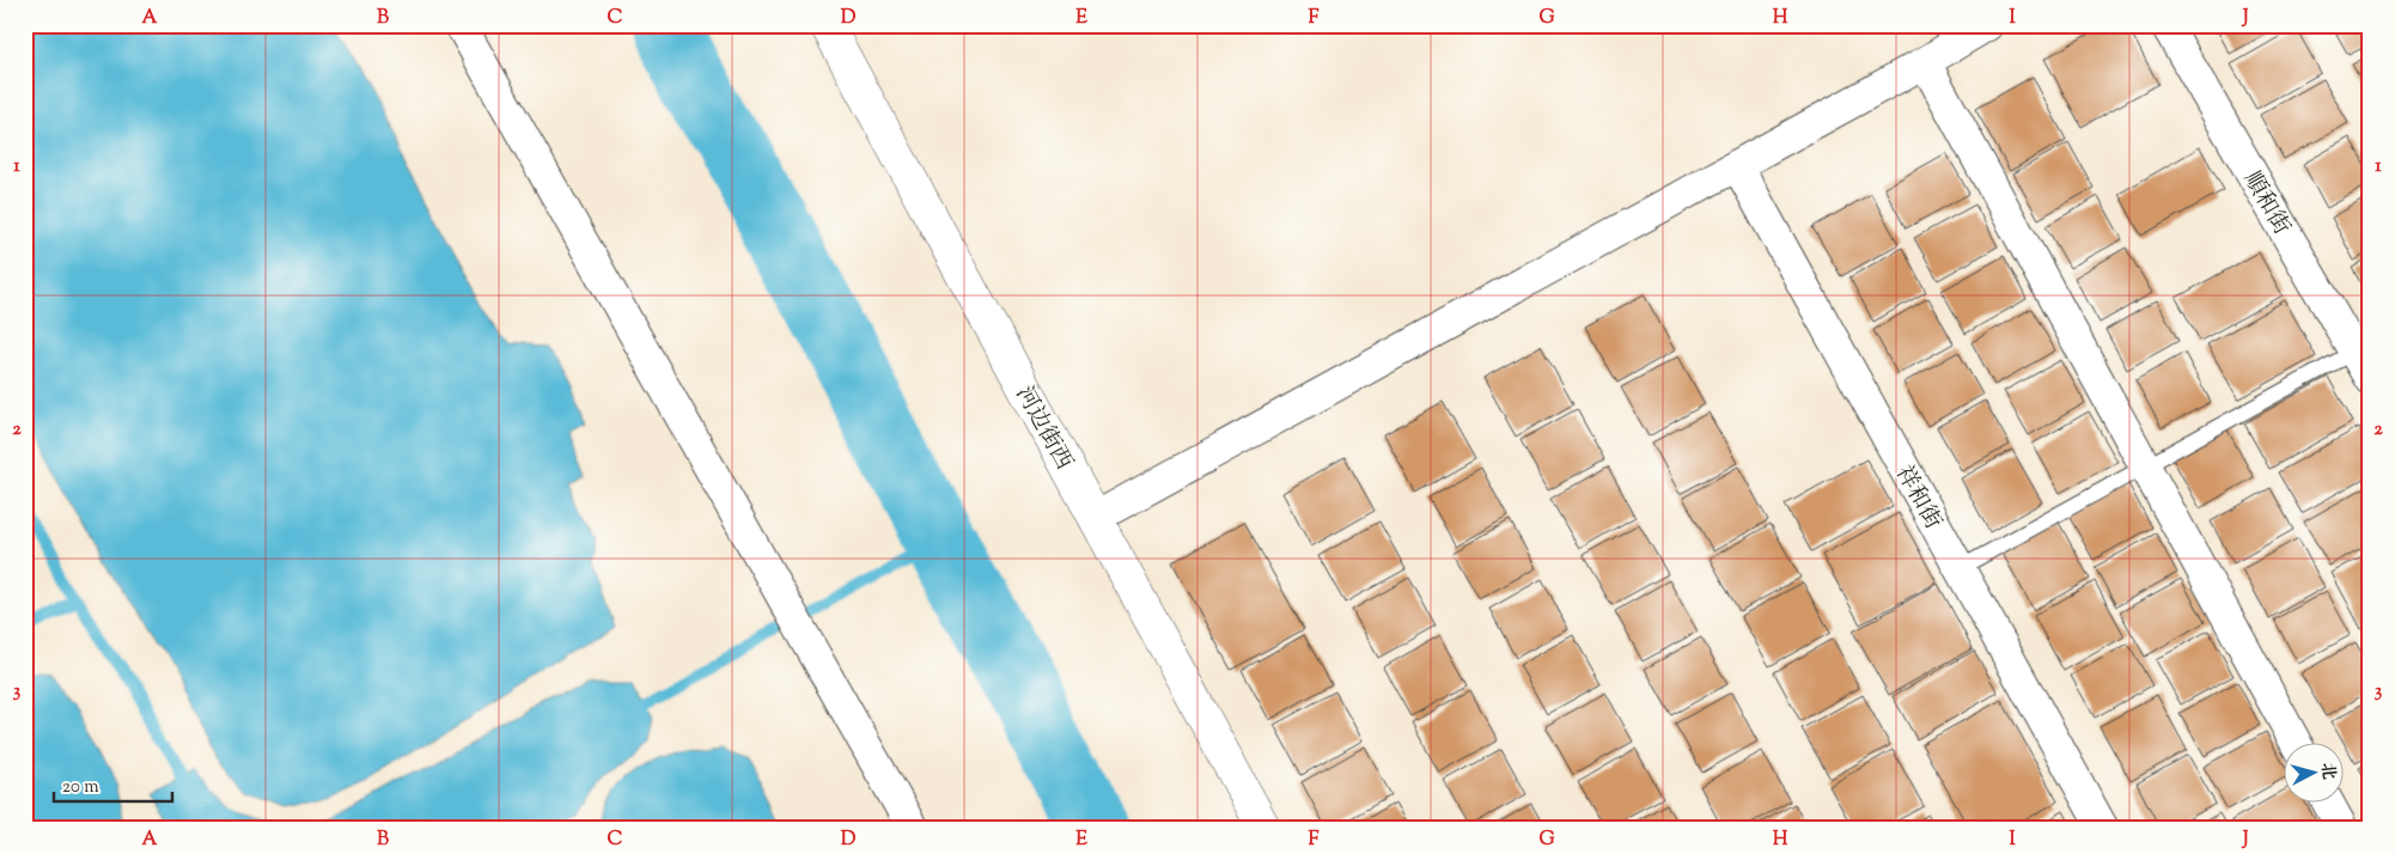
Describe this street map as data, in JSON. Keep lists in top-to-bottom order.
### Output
{
  "streets": {
    "street": ["順和街", "河边街西", "祥和街"]
  },
  "scale_bar": "20 m",
  "north": "right",
  "grid": {
    "columns": [
      "A",
      "B",
      "C",
      "D",
      "E",
      "F",
      "G",
      "H",
      "I",
      "J"
    ],
    "rows": ["1", "2", "3"]
  }
}
